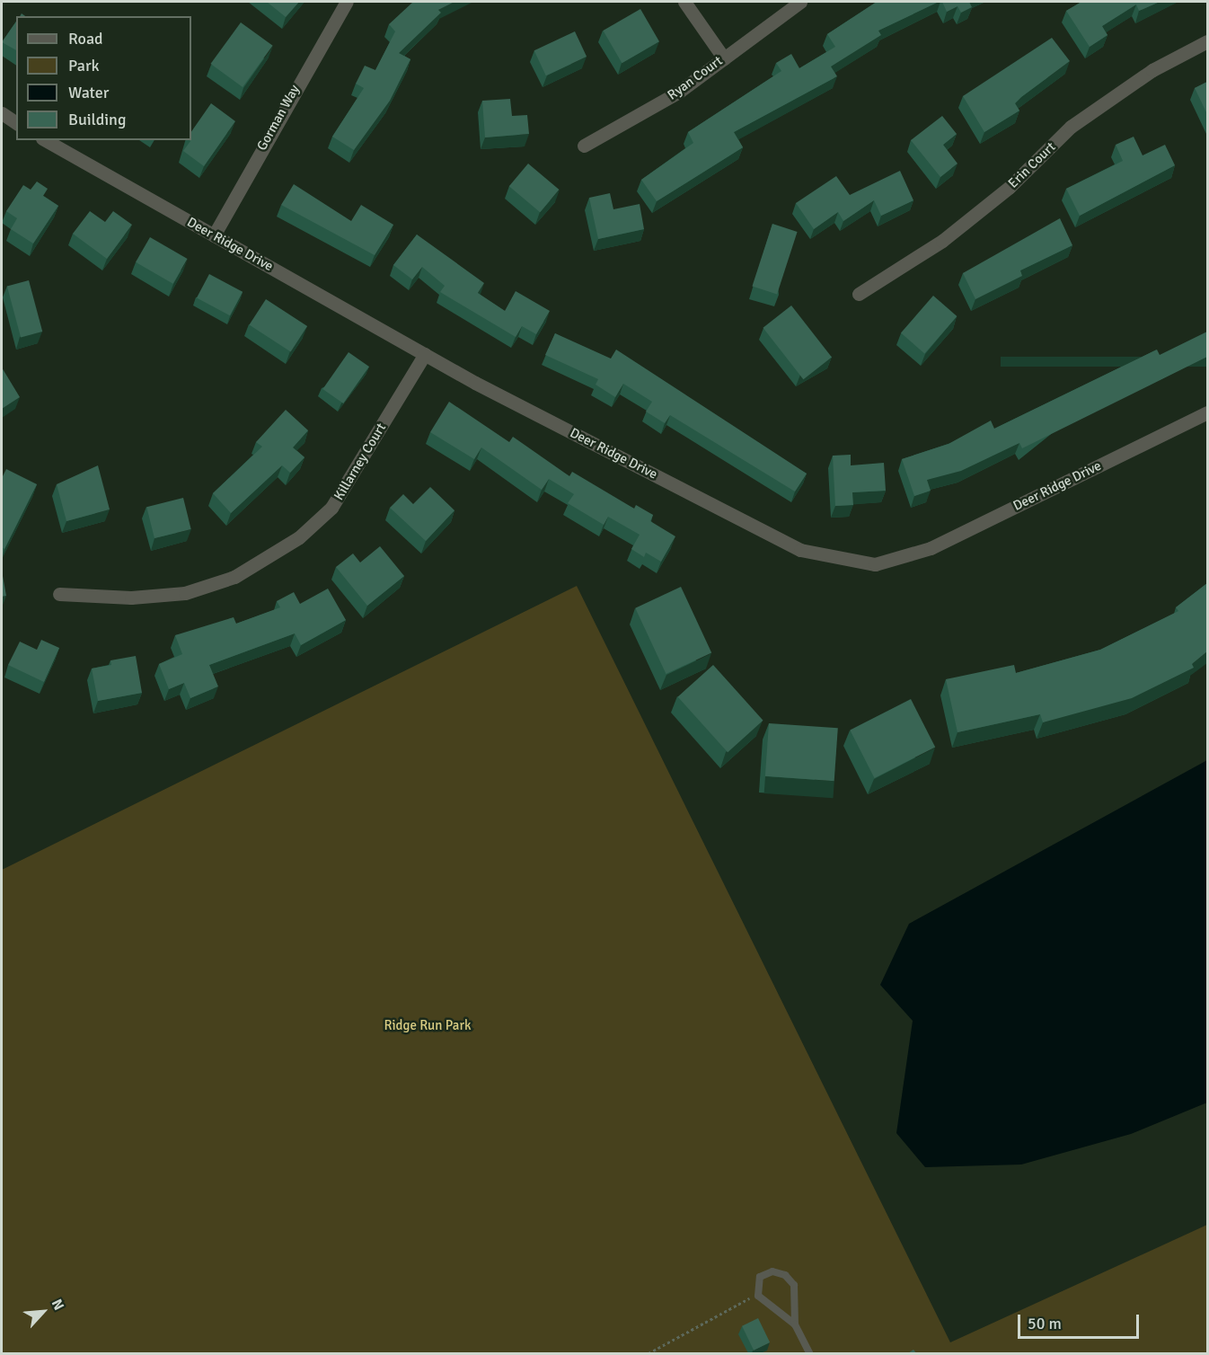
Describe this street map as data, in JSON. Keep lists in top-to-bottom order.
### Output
{
  "streets": {
    "street": [
      "Ryan Court",
      "Gorman Way",
      "Erin Court",
      "Deer Ridge Drive",
      "Killarney Court"
    ]
  },
  "crossings": [
    ["Gorman Way", "Deer Ridge Drive"],
    ["Deer Ridge Drive", "Killarney Court"]
  ],
  "parks": ["Ridge Run Park"],
  "legend": [
    "Road",
    "Park",
    "Water",
    "Building"
  ],
  "scale_bar": "50 m",
  "north": "top right"
}
